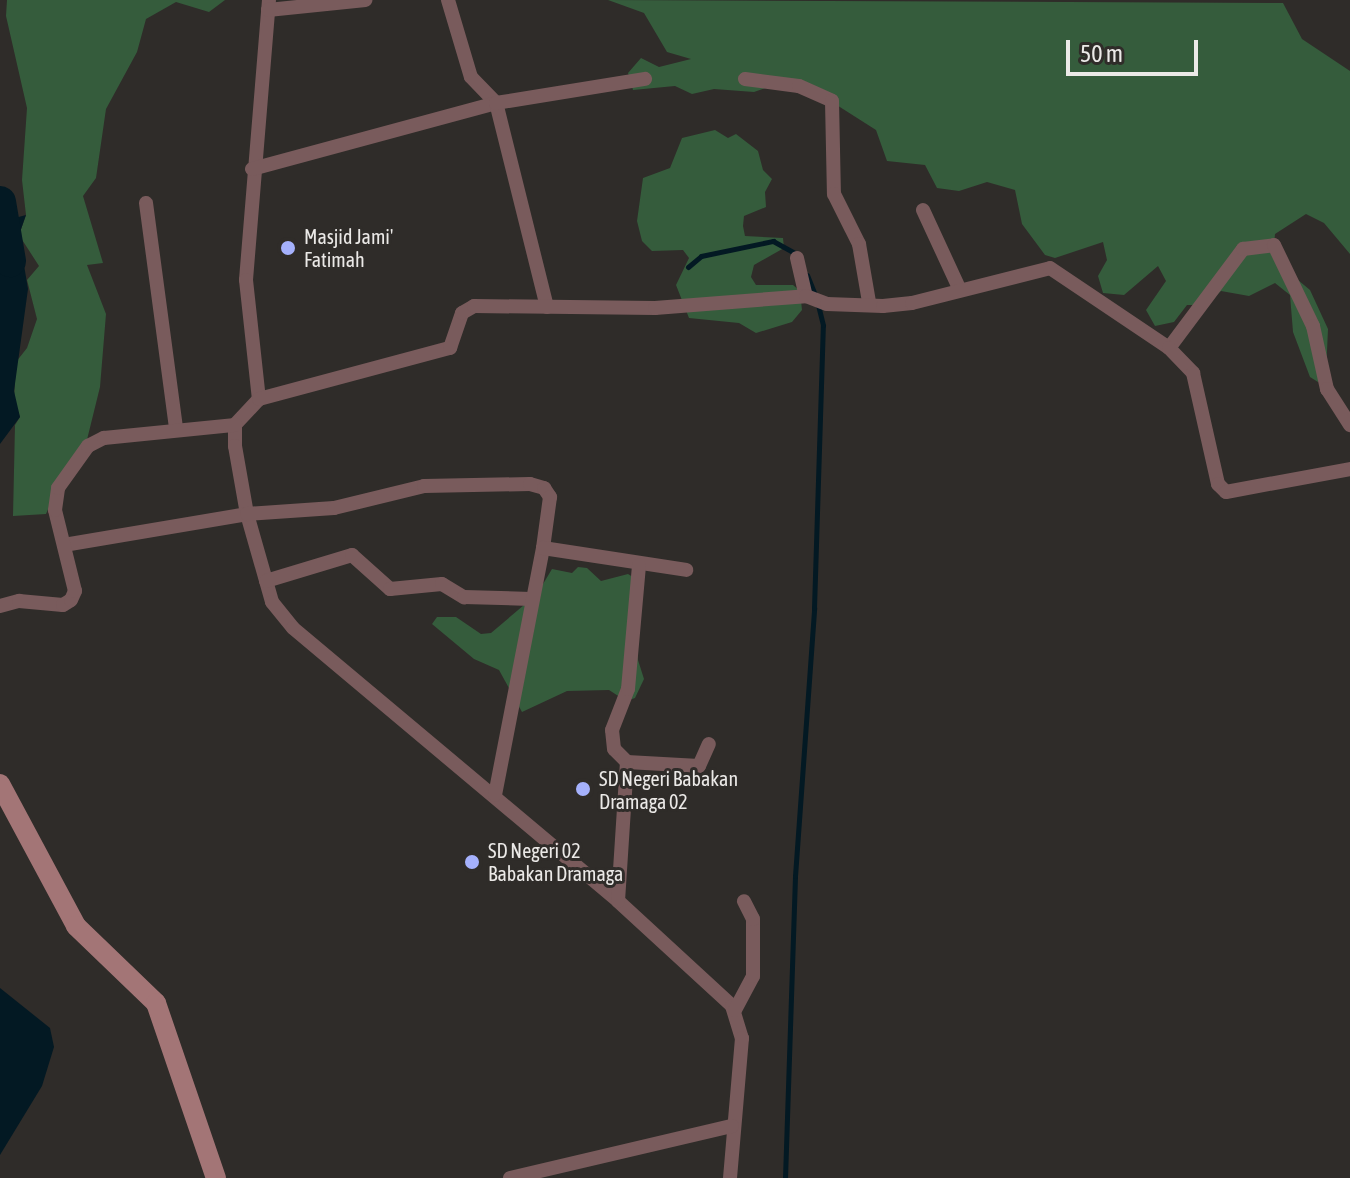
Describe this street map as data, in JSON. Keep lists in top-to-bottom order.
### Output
{
  "places": ["Masjid Jami' Fatimah", "SD Negeri Babakan Dramaga 02", "SD Negeri 02 Babakan Dramaga"],
  "scale_bar": "50 m"
}
